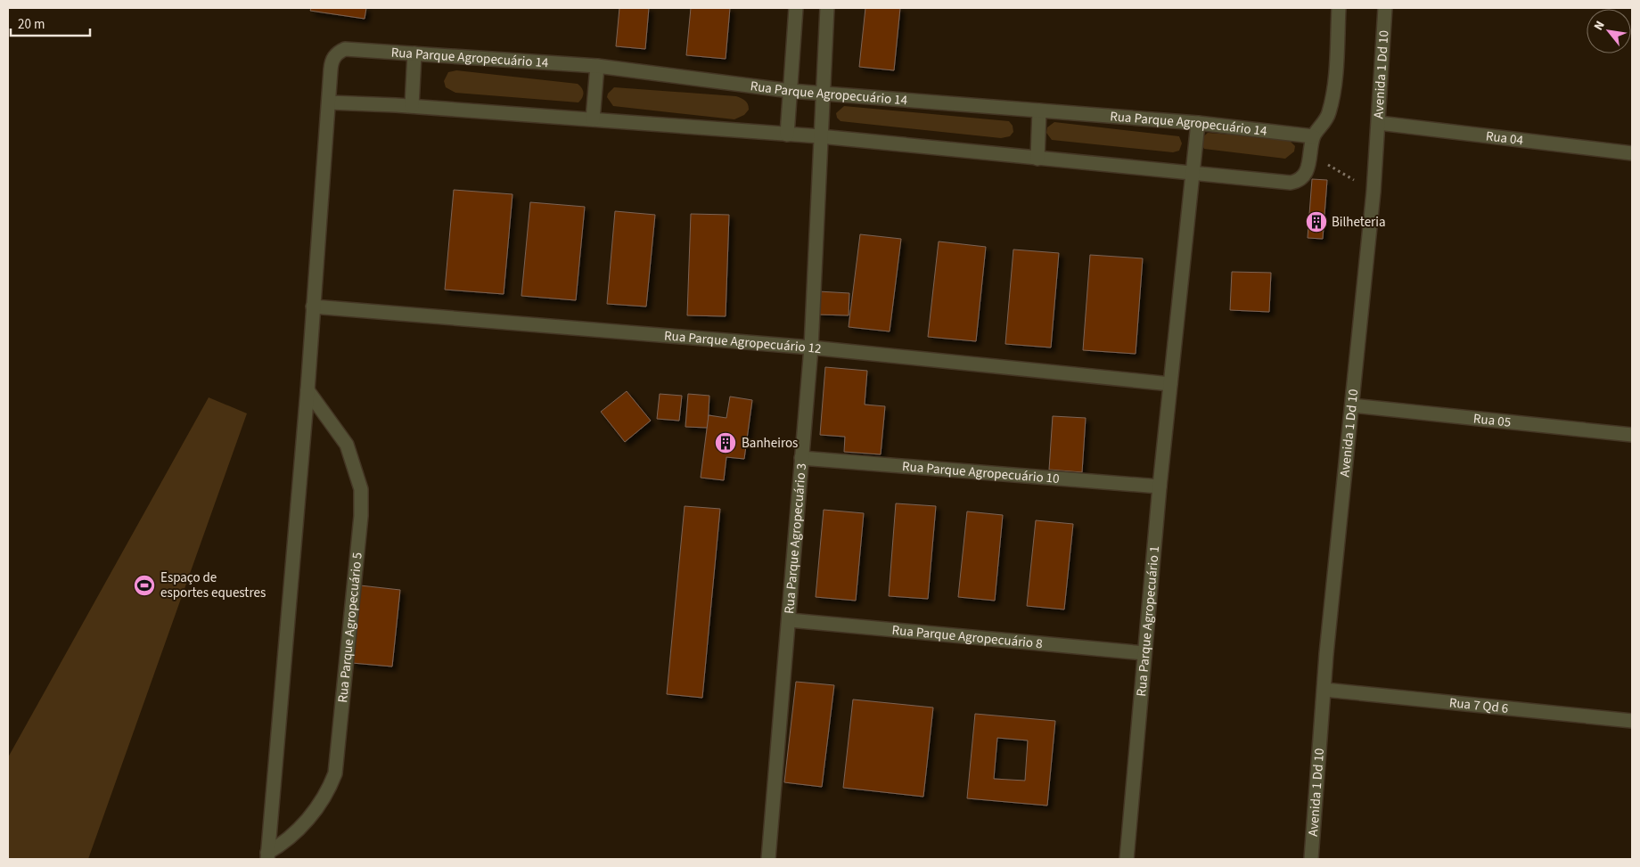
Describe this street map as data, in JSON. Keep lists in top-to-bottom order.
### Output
{
  "streets": {
    "street": [
      "Rua Parque Agropecuário 14",
      "Avenida 1 Dd 10",
      "Rua 04",
      "Rua Parque Agropecuário 12",
      "Rua 05",
      "Rua Parque Agropecuário 10",
      "Rua Parque Agropecuário 3",
      "Rua Parque Agropecuário 1",
      "Rua Parque Agropecuário 5",
      "Rua Parque Agropecuário 8",
      "Rua 7 Qd 6"
    ]
  },
  "crossings": [
    ["Rua Parque Agropecuário 14", "Rua Parque Agropecuário 3"],
    ["Rua Parque Agropecuário 14", "Rua Parque Agropecuário 1"],
    ["Avenida 1 Dd 10", "Rua 04"],
    ["Avenida 1 Dd 10", "Rua 05"],
    ["Avenida 1 Dd 10", "Rua 7 Qd 6"],
    ["Rua Parque Agropecuário 12", "Rua Parque Agropecuário 3"],
    ["Rua Parque Agropecuário 12", "Rua Parque Agropecuário 1"],
    ["Rua Parque Agropecuário 10", "Rua Parque Agropecuário 3"],
    ["Rua Parque Agropecuário 10", "Rua Parque Agropecuário 1"],
    ["Rua Parque Agropecuário 3", "Rua Parque Agropecuário 8"],
    ["Rua Parque Agropecuário 1", "Rua Parque Agropecuário 8"]
  ],
  "places": {
    "building": ["Bilheteria", "Banheiros"],
    "sports": ["Espaço de esportes equestres"]
  },
  "scale_bar": "20 m",
  "north": "top left"
}
